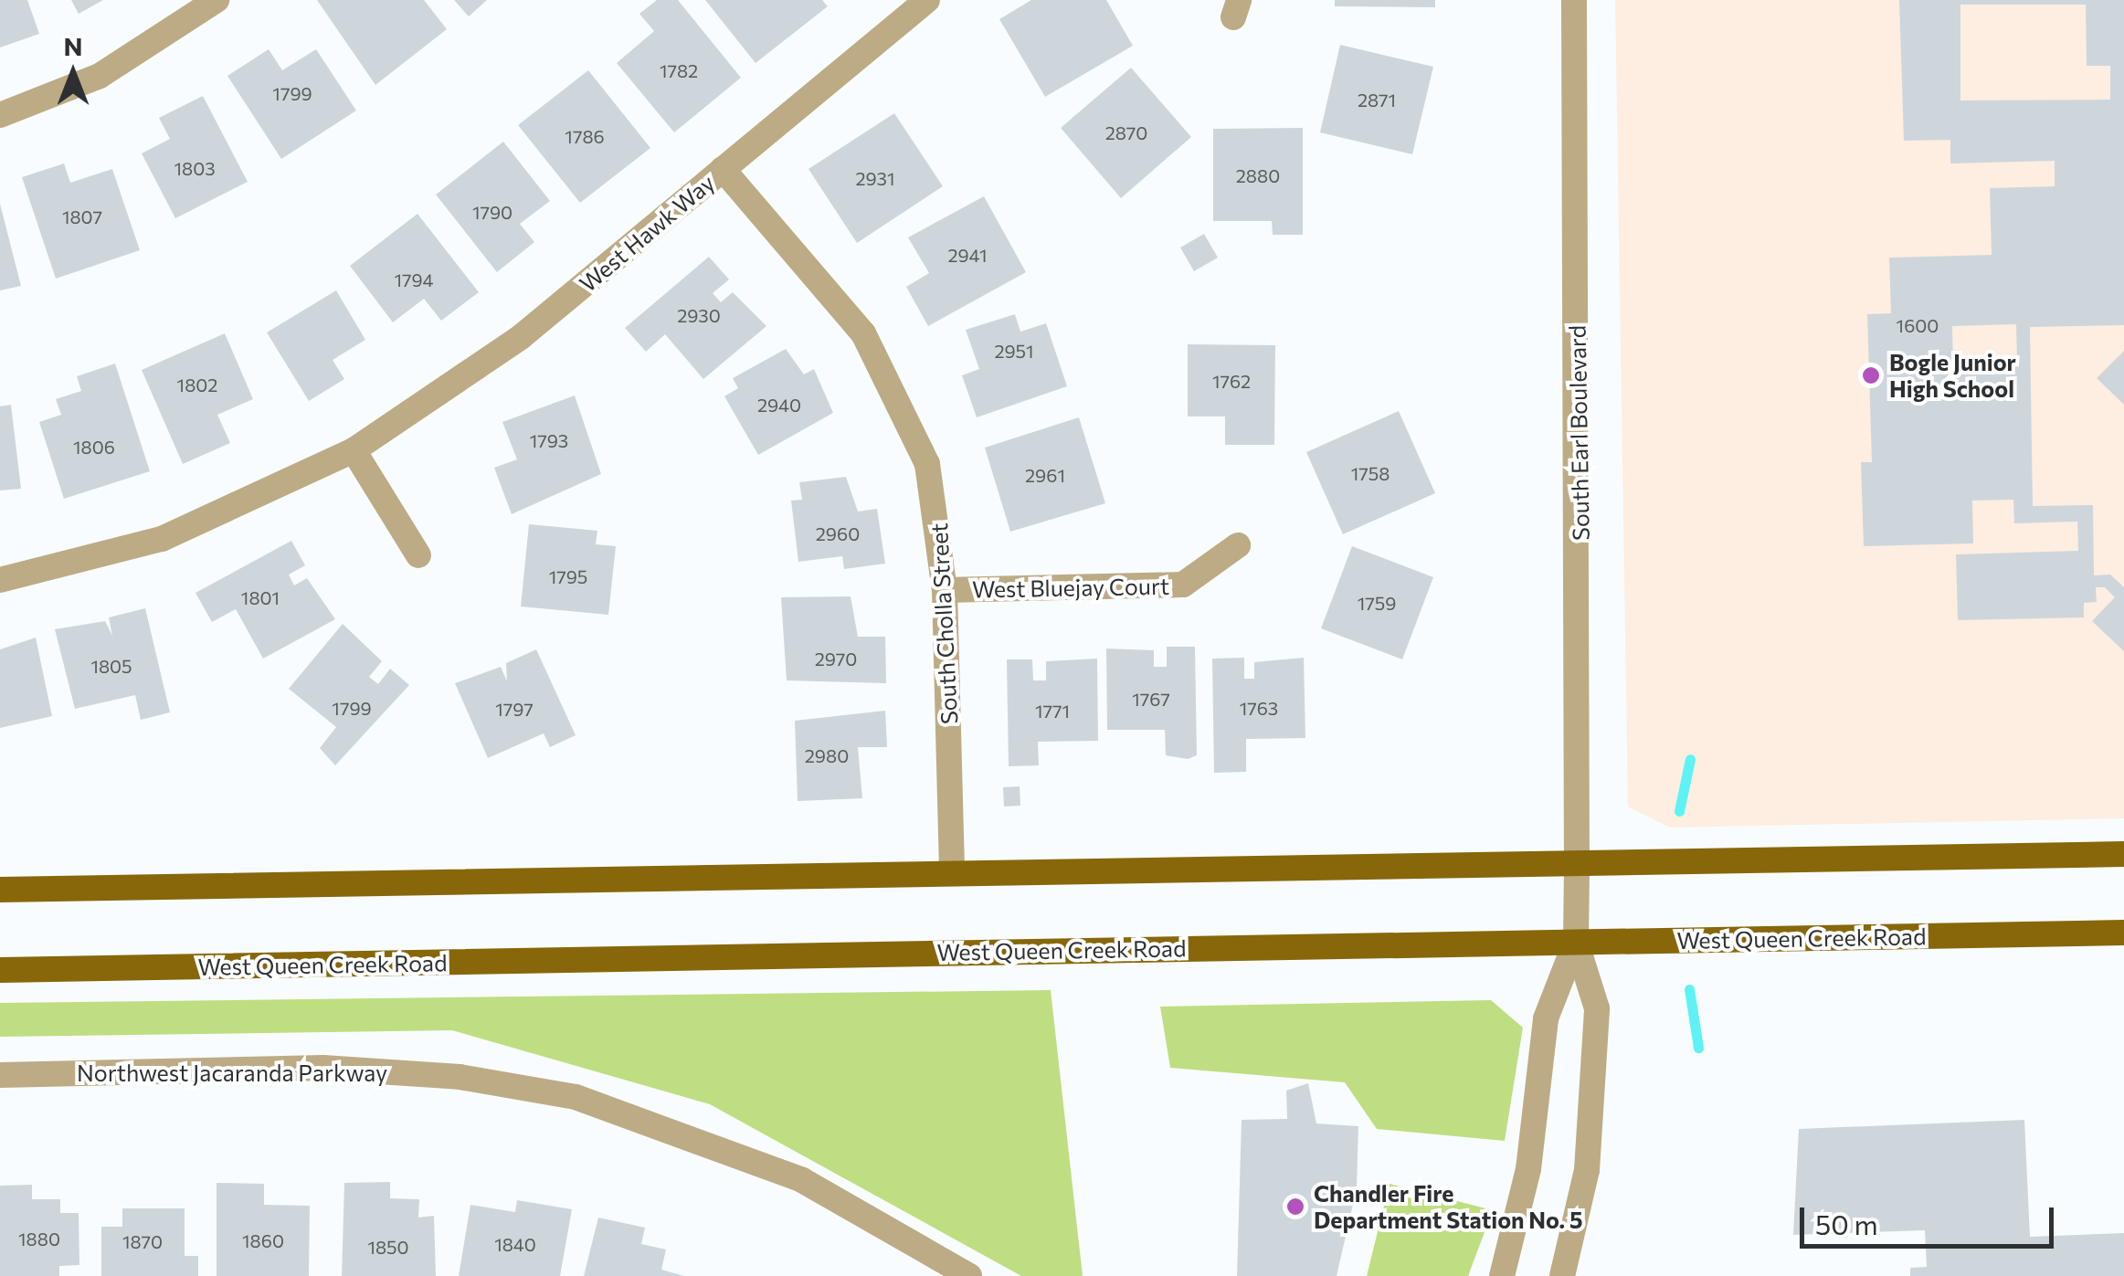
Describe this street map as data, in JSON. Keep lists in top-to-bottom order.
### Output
{
  "streets": {
    "main road": ["West Queen Creek Road"],
    "street": [
      "West Hawk Way",
      "South Earl Boulevard",
      "West Bluejay Court",
      "South Cholla Street",
      "Northwest Jacaranda Parkway"
    ]
  },
  "crossings": [
    ["West Hawk Way", "South Cholla Street"],
    ["South Earl Boulevard", "West Queen Creek Road"],
    ["West Bluejay Court", "South Cholla Street"]
  ],
  "places": ["Bogle Junior High School", "Chandler Fire Department Station No. 5"],
  "house_numbers": [
    "1782",
    "1799",
    "2871",
    "2870",
    "1786",
    "1803",
    "2880",
    "2931",
    "1790",
    "1807",
    "2941",
    "1794",
    "2930",
    "1600",
    "2951",
    "1762",
    "1802",
    "2940",
    "1793",
    "1806",
    "1758",
    "2961",
    "2960",
    "1795",
    "1801",
    "1759",
    "2970",
    "1805",
    "1767",
    "1799",
    "1763",
    "1797",
    "1771",
    "2980",
    "1880",
    "1860",
    "1870",
    "1840",
    "1850"
  ],
  "scale_bar": "50 m",
  "north": "top"
}
